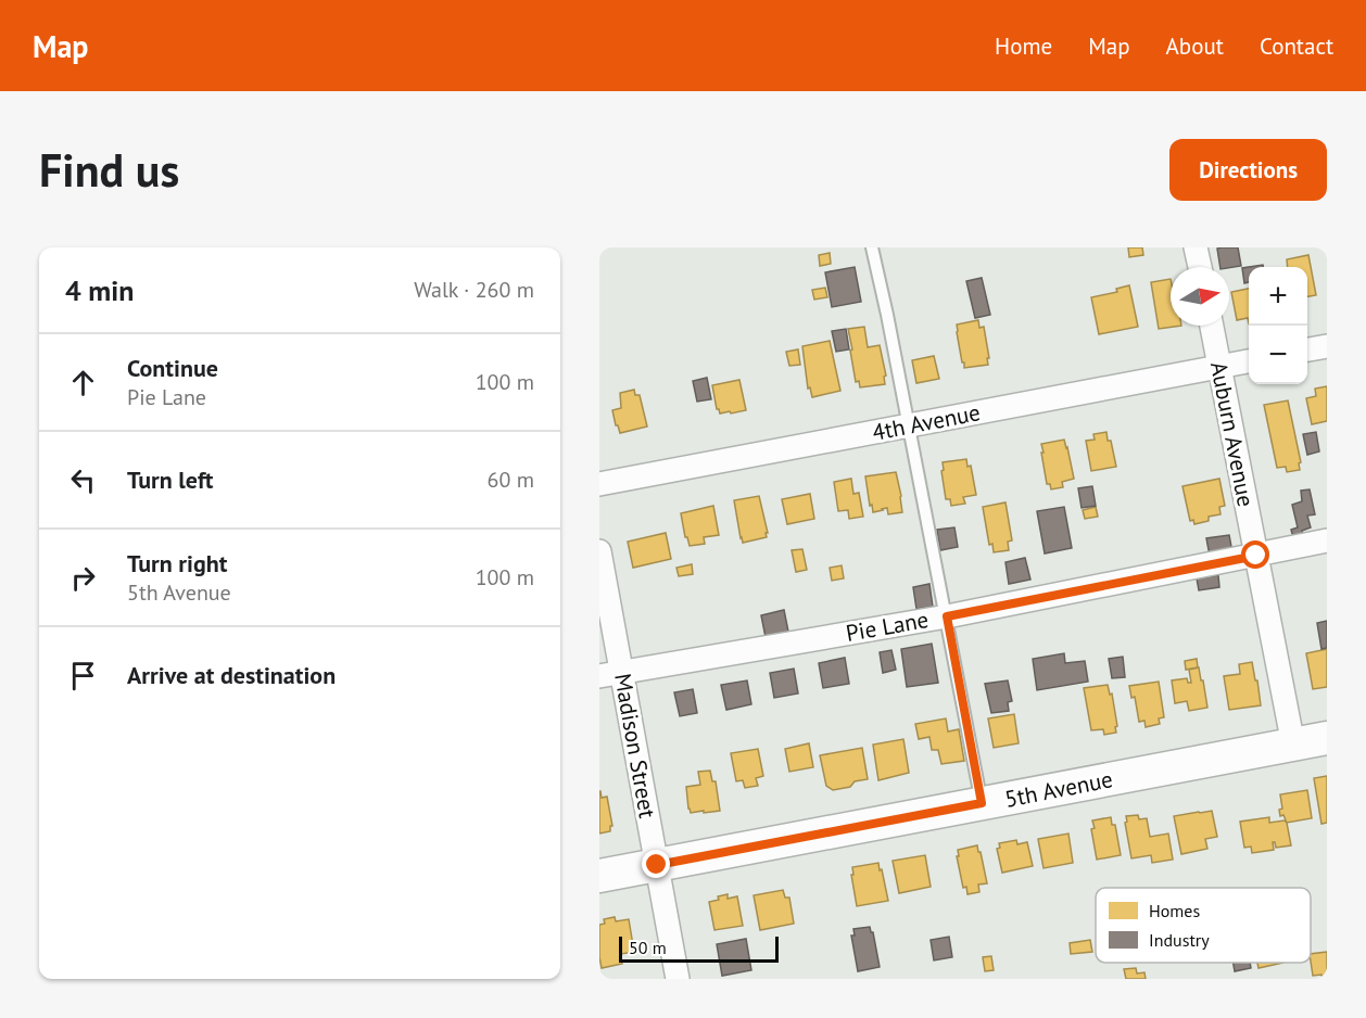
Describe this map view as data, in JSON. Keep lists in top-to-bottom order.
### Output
{
  "streets": {
    "street": [
      "4th Avenue",
      "Auburn Avenue",
      "Pie Lane",
      "Madison Street",
      "5th Avenue"
    ]
  },
  "crossings": [
    ["4th Avenue", "Auburn Avenue"],
    ["Auburn Avenue", "Pie Lane"],
    ["Auburn Avenue", "5th Avenue"],
    ["Pie Lane", "Madison Street"],
    ["Madison Street", "5th Avenue"]
  ],
  "legend": ["Homes", "Industry"],
  "scale_bar": "50 m",
  "north": "right",
  "page": {
    "header": "Map",
    "nav": [
      "Home",
      "Map",
      "About",
      "Contact"
    ],
    "buttons": "Directions",
    "title": "Find us",
    "heading": ["4 min", "Walk · 260 m"],
    "map_buttons": ["+", "−"],
    "list": [
      ["Continue", "Pie Lane", "100 m"],
      ["Turn left", "60 m"],
      ["Turn right", "5th Avenue", "100 m"],
      "Arrive at destination"
    ],
    "scale": "50 m"
  }
}
